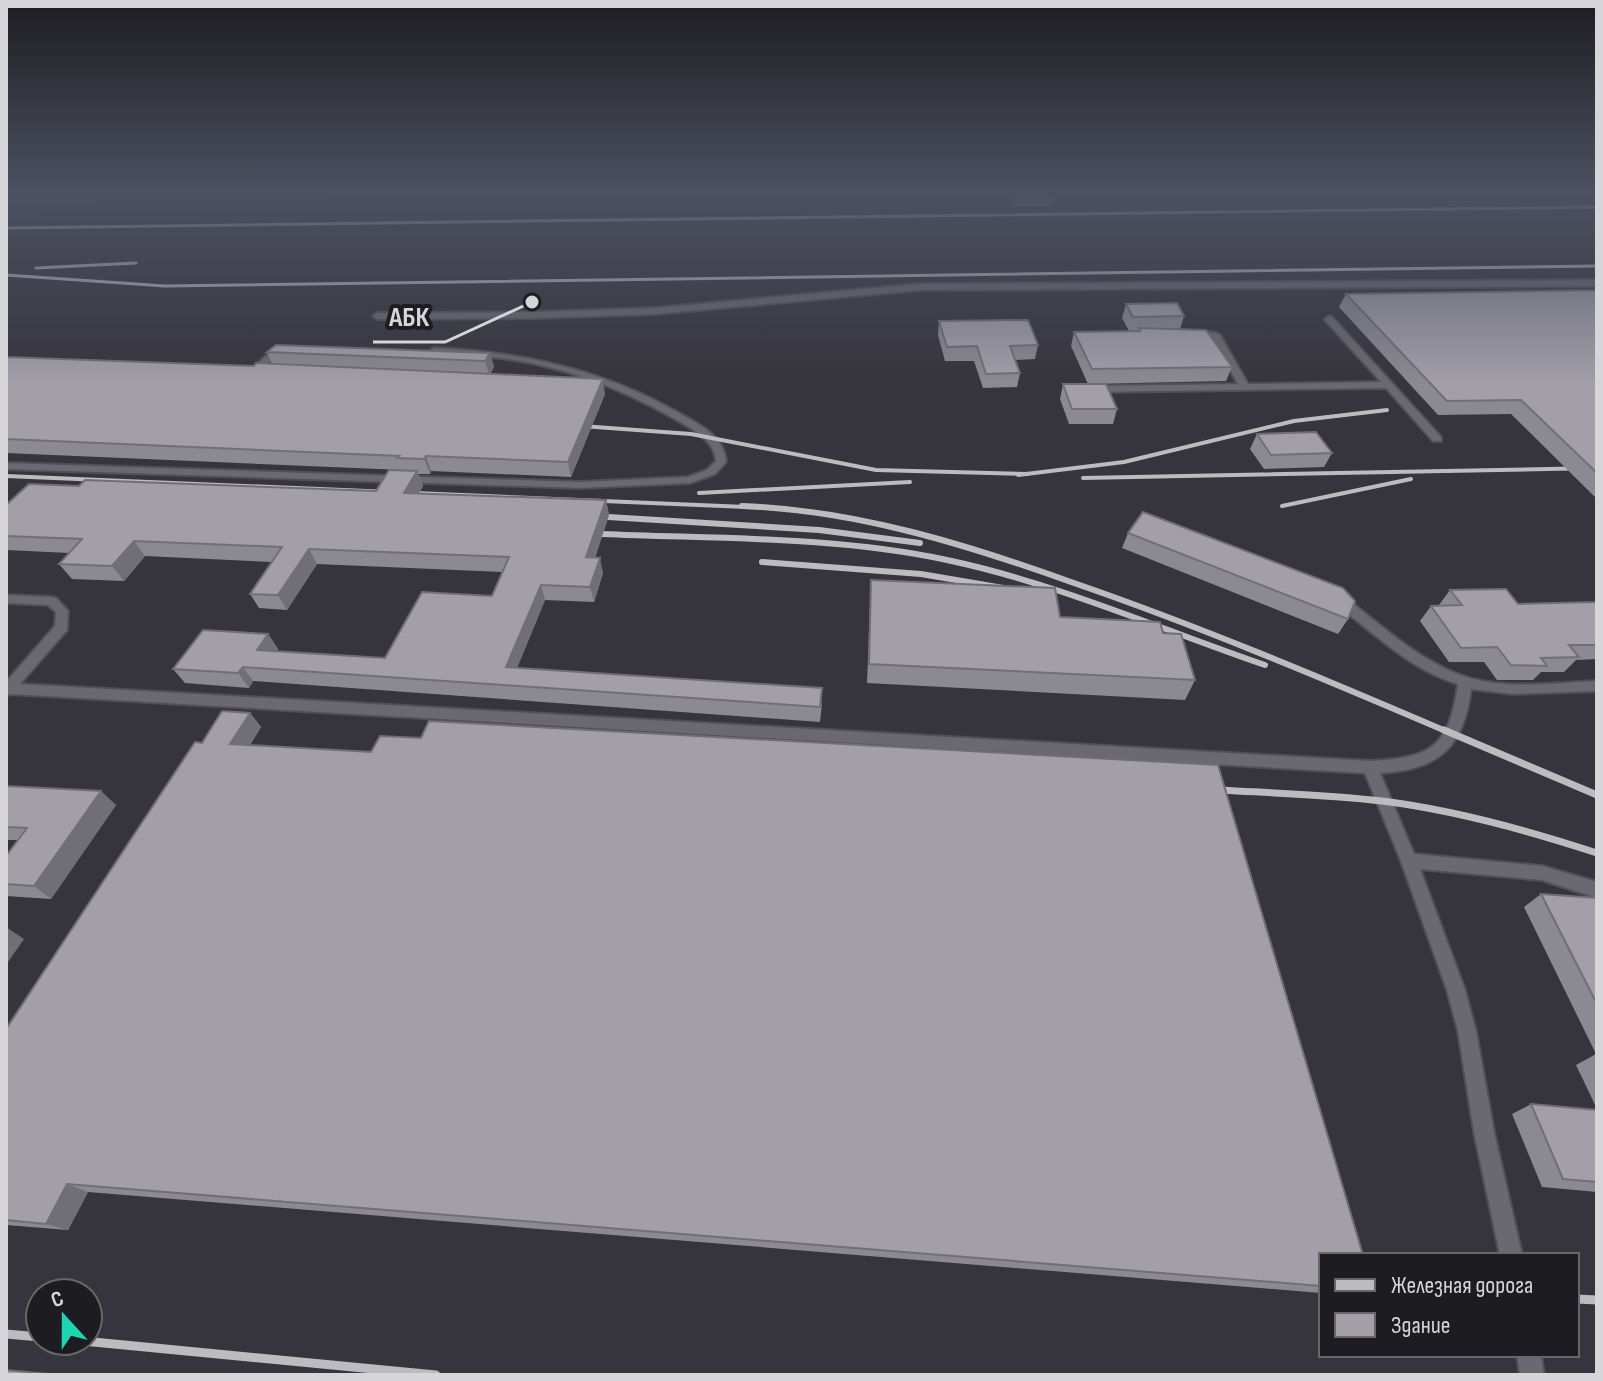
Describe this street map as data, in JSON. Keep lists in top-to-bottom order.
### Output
{
  "places": ["АБК"],
  "legend": ["Железная дорога", "Здание"],
  "north": "top"
}
